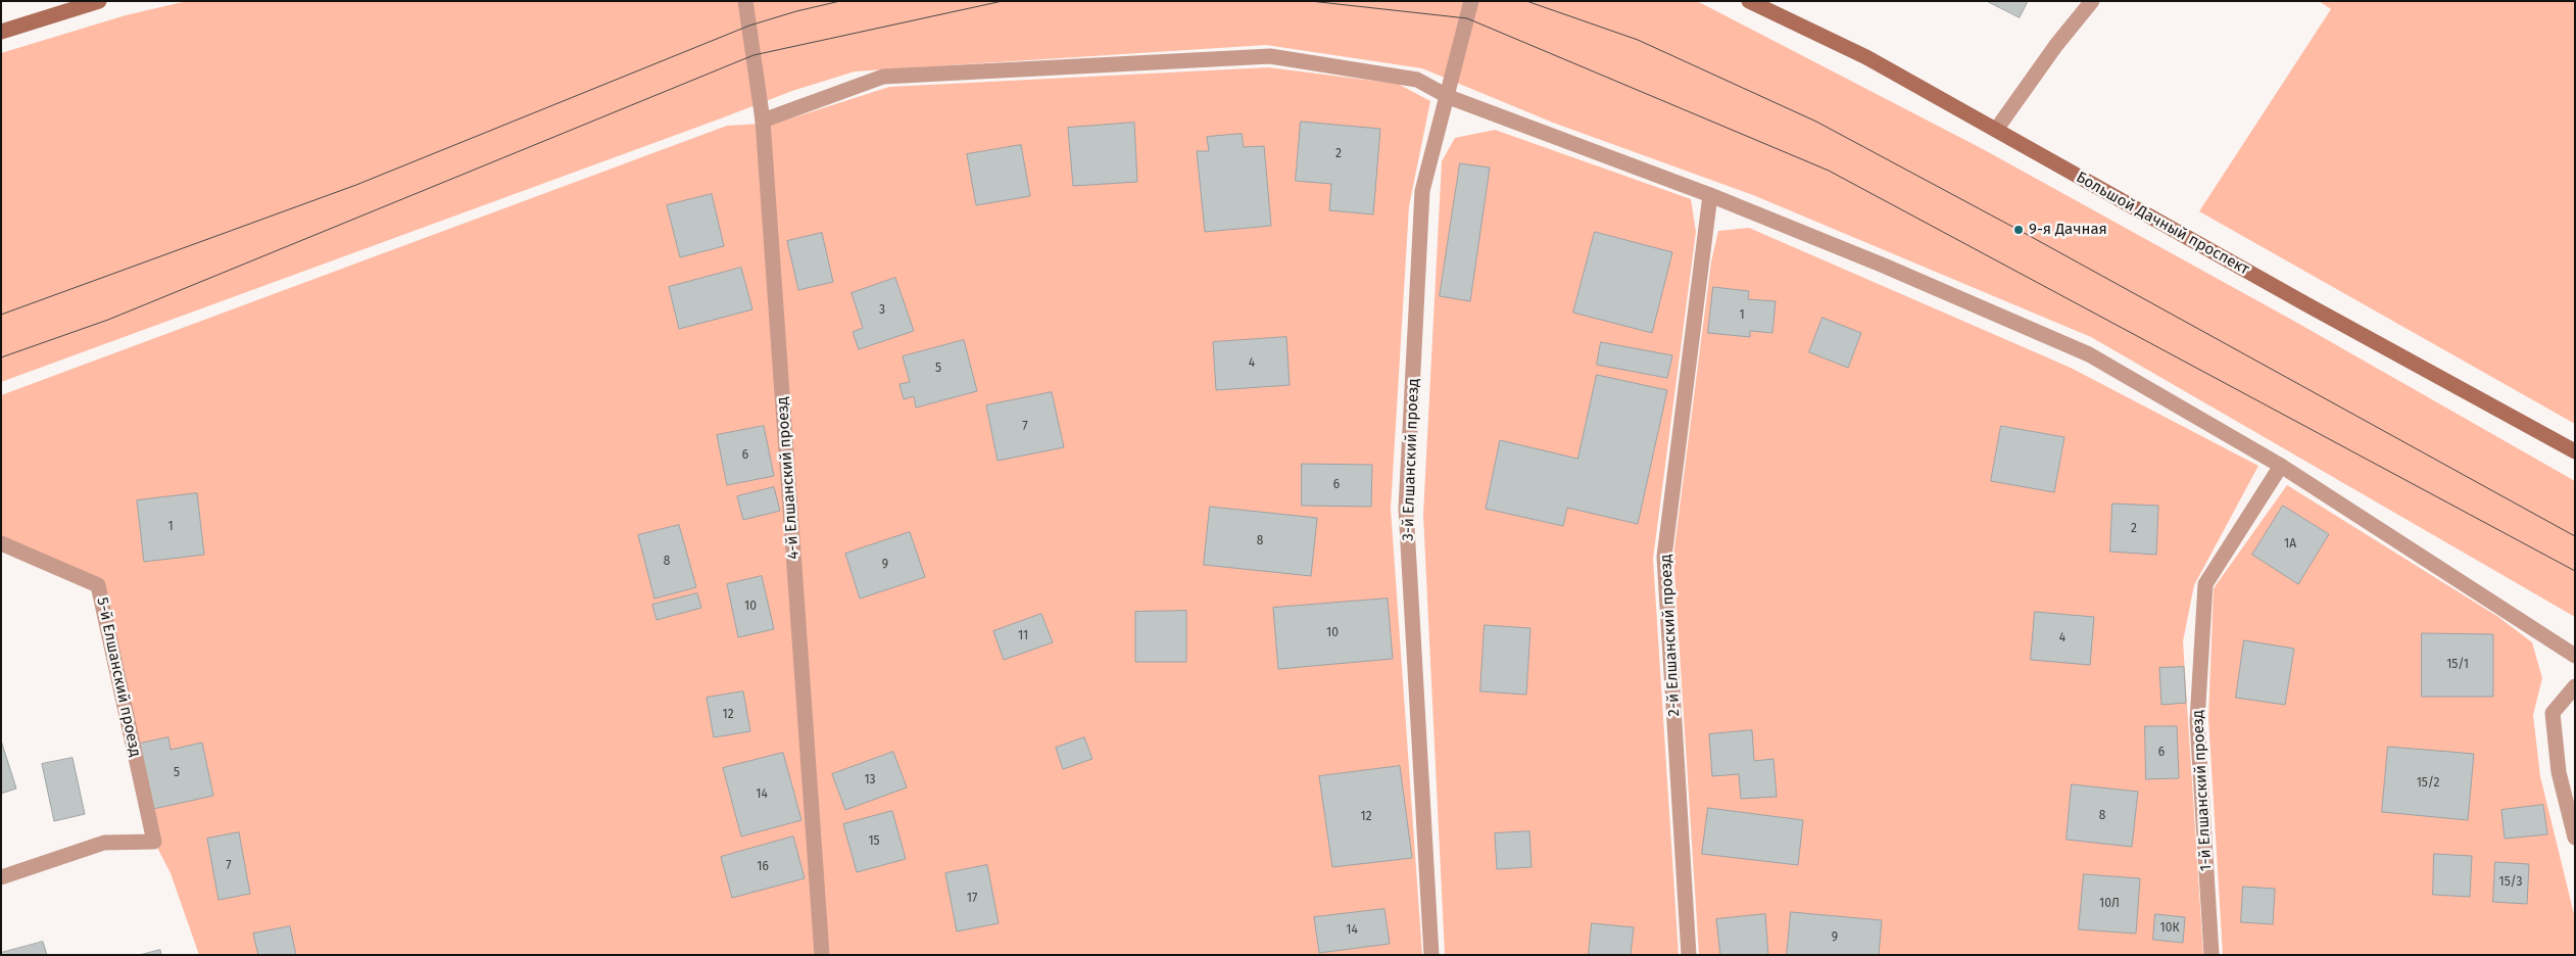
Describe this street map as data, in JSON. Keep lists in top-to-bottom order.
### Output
{
  "streets": {
    "main road": ["Большой Дачный проспект"],
    "street": [
      "3-й Елшанский проезд",
      "4-й Елшанский проезд",
      "2-й Елшанский проезд",
      "5-й Елшанский проезд",
      "1-й Елшанский проезд"
    ]
  },
  "places": ["9-я Дачная"],
  "house_numbers": [
    "2",
    "3",
    "1",
    "4",
    "5",
    "7",
    "6",
    "6",
    "1",
    "2",
    "8",
    "1А",
    "8",
    "9",
    "10",
    "10",
    "11",
    "4",
    "15/1",
    "12",
    "6",
    "5",
    "13",
    "15/2",
    "14",
    "8",
    "12",
    "15",
    "7",
    "16",
    "15/3",
    "17",
    "10Л",
    "10К",
    "14",
    "9"
  ]
}
